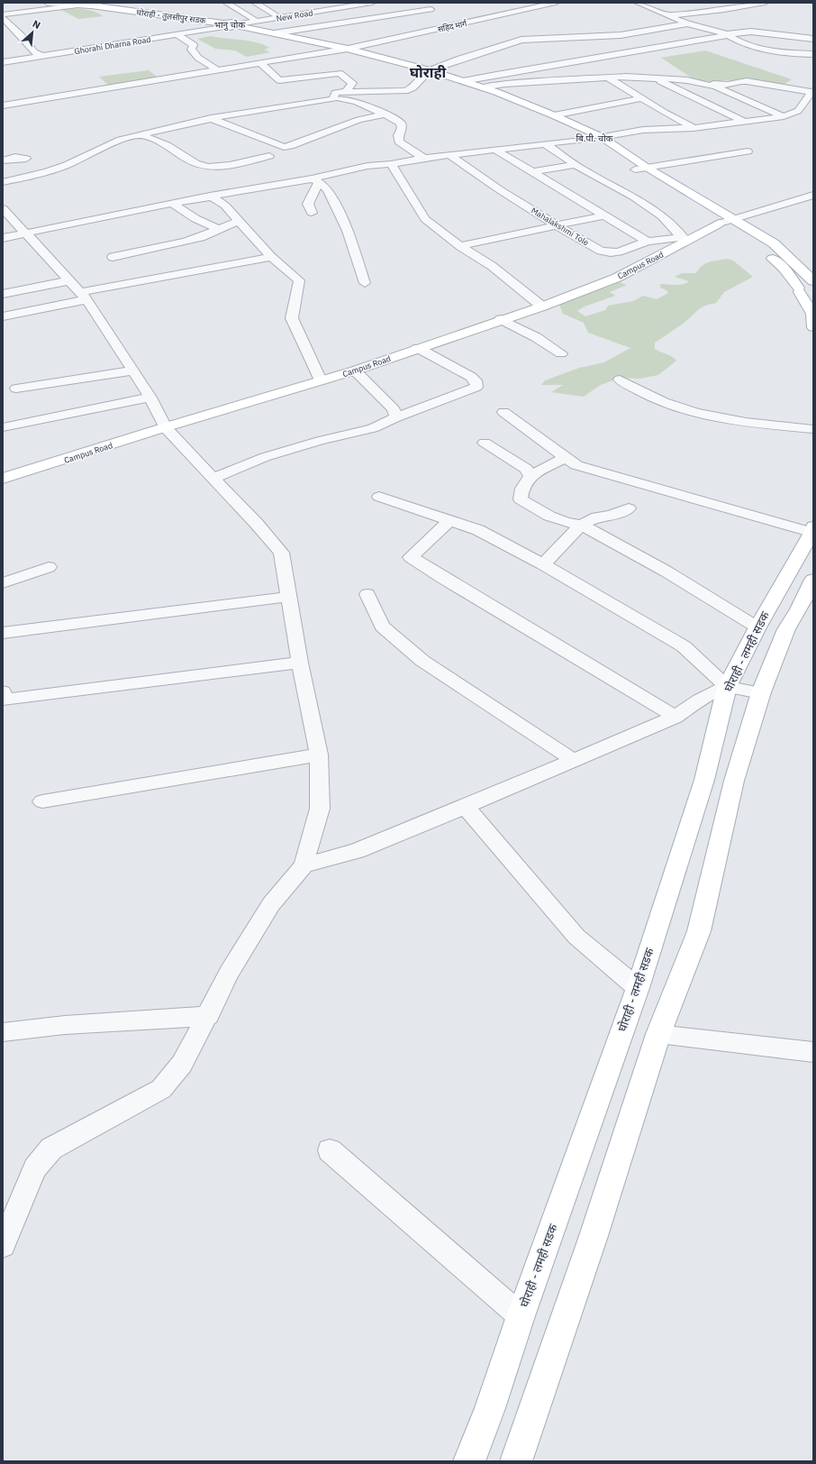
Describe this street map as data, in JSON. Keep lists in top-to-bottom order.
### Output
{
  "streets": {
    "main road": ["घोराही - तुलसीपुर सडक", "Campus Road", "घोराही - लमही सडक"],
    "street": [
      "New Road",
      "सहिद मार्ग",
      "Ghorahi Dharna Road",
      "Mahalakshmi Tole"
    ]
  },
  "crossings": [
    ["New Road", "घोराही - तुलसीपुर सडक"],
    ["New Road", "Ghorahi Dharna Road"],
    ["घोराही - तुलसीपुर सडक", "Ghorahi Dharna Road"],
    ["Mahalakshmi Tole", "Campus Road"]
  ],
  "districts": ["भानु चोक", "घोराही", "बि.पी. चोक"],
  "north": "top right"
}
